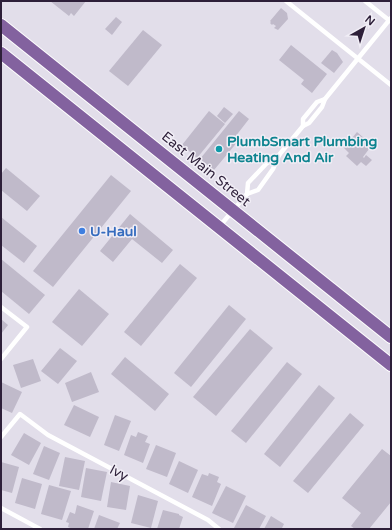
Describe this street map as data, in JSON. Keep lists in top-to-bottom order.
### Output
{
  "streets": {
    "main road": ["East Main Street"],
    "lane": ["Ivy"]
  },
  "places": ["PlumbSmart Plumbing Heating And Air", "U-Haul"],
  "north": "top right"
}
